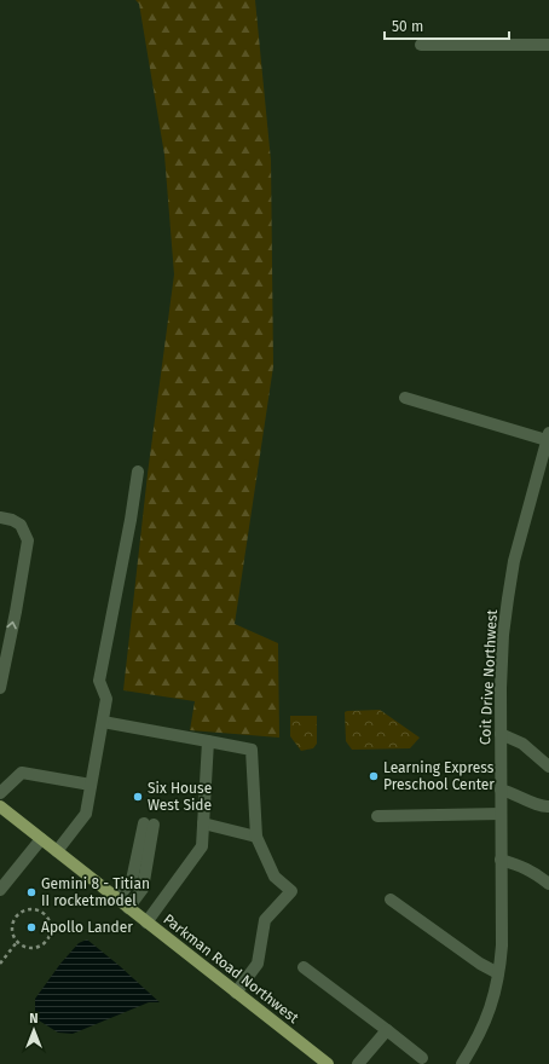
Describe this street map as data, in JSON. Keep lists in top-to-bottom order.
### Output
{
  "streets": {
    "main road": ["Parkman Road Northwest"],
    "street": ["Coit Drive Northwest"]
  },
  "places": [
    "Learning Express Preschool Center",
    "Six House West Side",
    "Gemini 8 - Titian II rocketmodel",
    "Apollo Lander"
  ],
  "scale_bar": "50 m",
  "north": "top"
}
